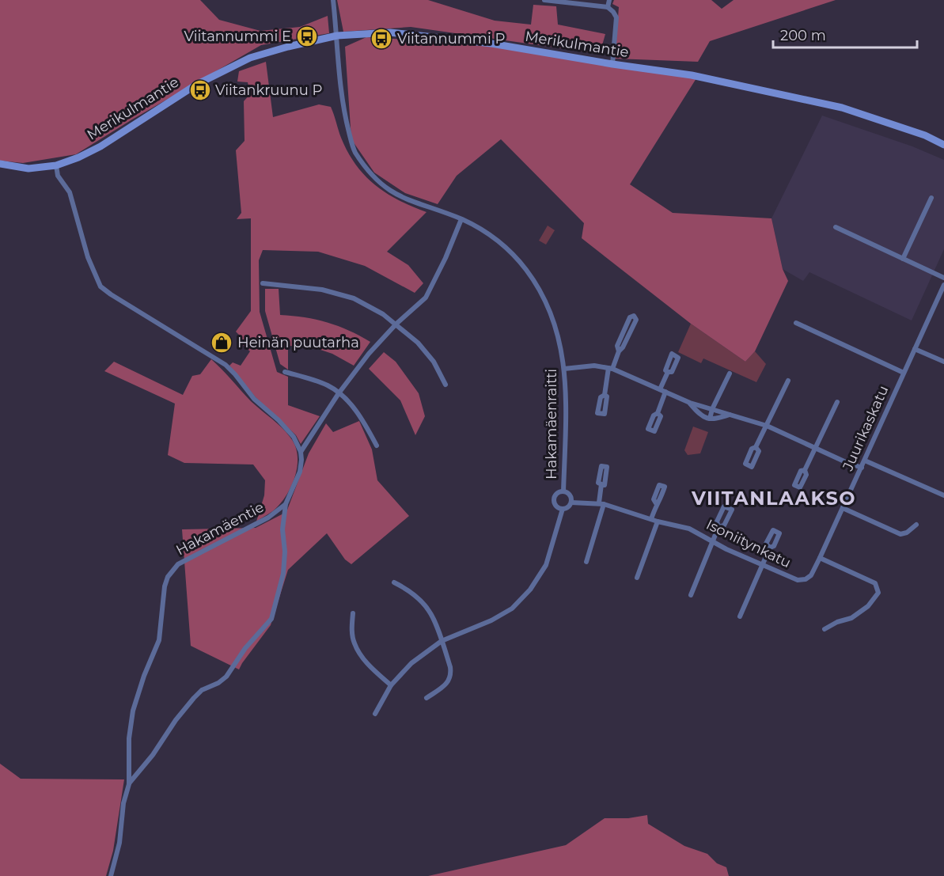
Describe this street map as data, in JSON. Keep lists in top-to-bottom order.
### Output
{
  "streets": {
    "street": [
      "Merikulmantie",
      "Hakamäenraitti",
      "Juurikaskatu",
      "Hakamäentie",
      "Isoniitynkatu"
    ]
  },
  "crossings": [
    ["Merikulmantie", "Hakamäenraitti"],
    ["Hakamäenraitti", "Isoniitynkatu"],
    ["Juurikaskatu", "Isoniitynkatu"]
  ],
  "districts": ["VIITANLAAKSO"],
  "places": {
    "bus stop": ["Viitannummi E", "Viitannummi P", "Viitankruunu P"],
    "shop": ["Heinän puutarha"]
  },
  "scale_bar": "200 m"
}
